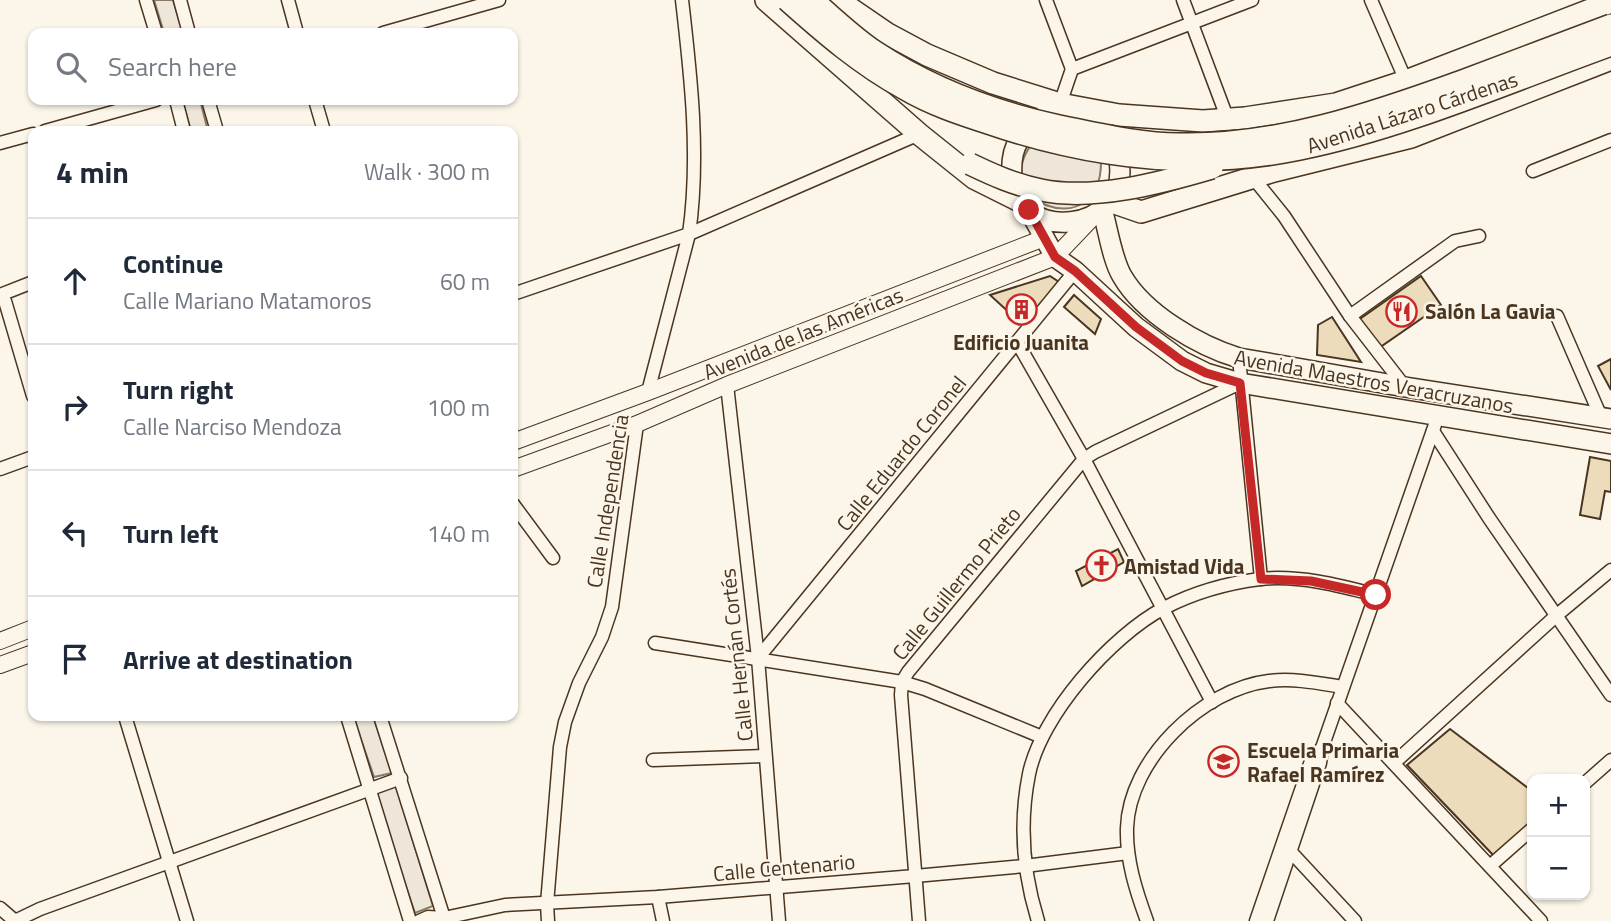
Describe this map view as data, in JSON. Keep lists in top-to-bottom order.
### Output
{
  "streets": {
    "highway": ["Avenida Lázaro Cárdenas"],
    "main road": ["Avenida de las Américas", "Avenida Maestros Veracruzanos", "Calle Independencia"],
    "street": [
      "Calle Eduardo Coronel",
      "Calle Guillermo Prieto",
      "Calle Hernán Cortés",
      "Calle Centenario"
    ]
  },
  "crossings": [
    ["Avenida de las Américas", "Avenida Maestros Veracruzanos"],
    ["Avenida de las Américas", "Calle Independencia"],
    ["Avenida de las Américas", "Calle Hernán Cortés"],
    ["Avenida Maestros Veracruzanos", "Calle Eduardo Coronel"],
    ["Avenida Maestros Veracruzanos", "Calle Guillermo Prieto"],
    ["Calle Eduardo Coronel", "Calle Hernán Cortés"],
    ["Calle Independencia", "Calle Centenario"],
    ["Calle Guillermo Prieto", "Calle Centenario"],
    ["Calle Hernán Cortés", "Calle Centenario"]
  ],
  "places": {
    "building": ["Edificio Juanita"],
    "restaurant": ["Salón La Gavia"],
    "church": ["Amistad Vida"],
    "school or university": ["Escuela Primaria Rafael Ramírez"]
  },
  "page": {
    "search": "Search here",
    "heading": ["4 min", "Walk · 300 m"],
    "list": [
      ["Continue", "Calle Mariano Matamoros", "60 m"],
      ["Turn right", "Calle Narciso Mendoza", "100 m"],
      ["Turn left", "140 m"],
      "Arrive at destination"
    ],
    "map_buttons": ["+", "−"]
  }
}
